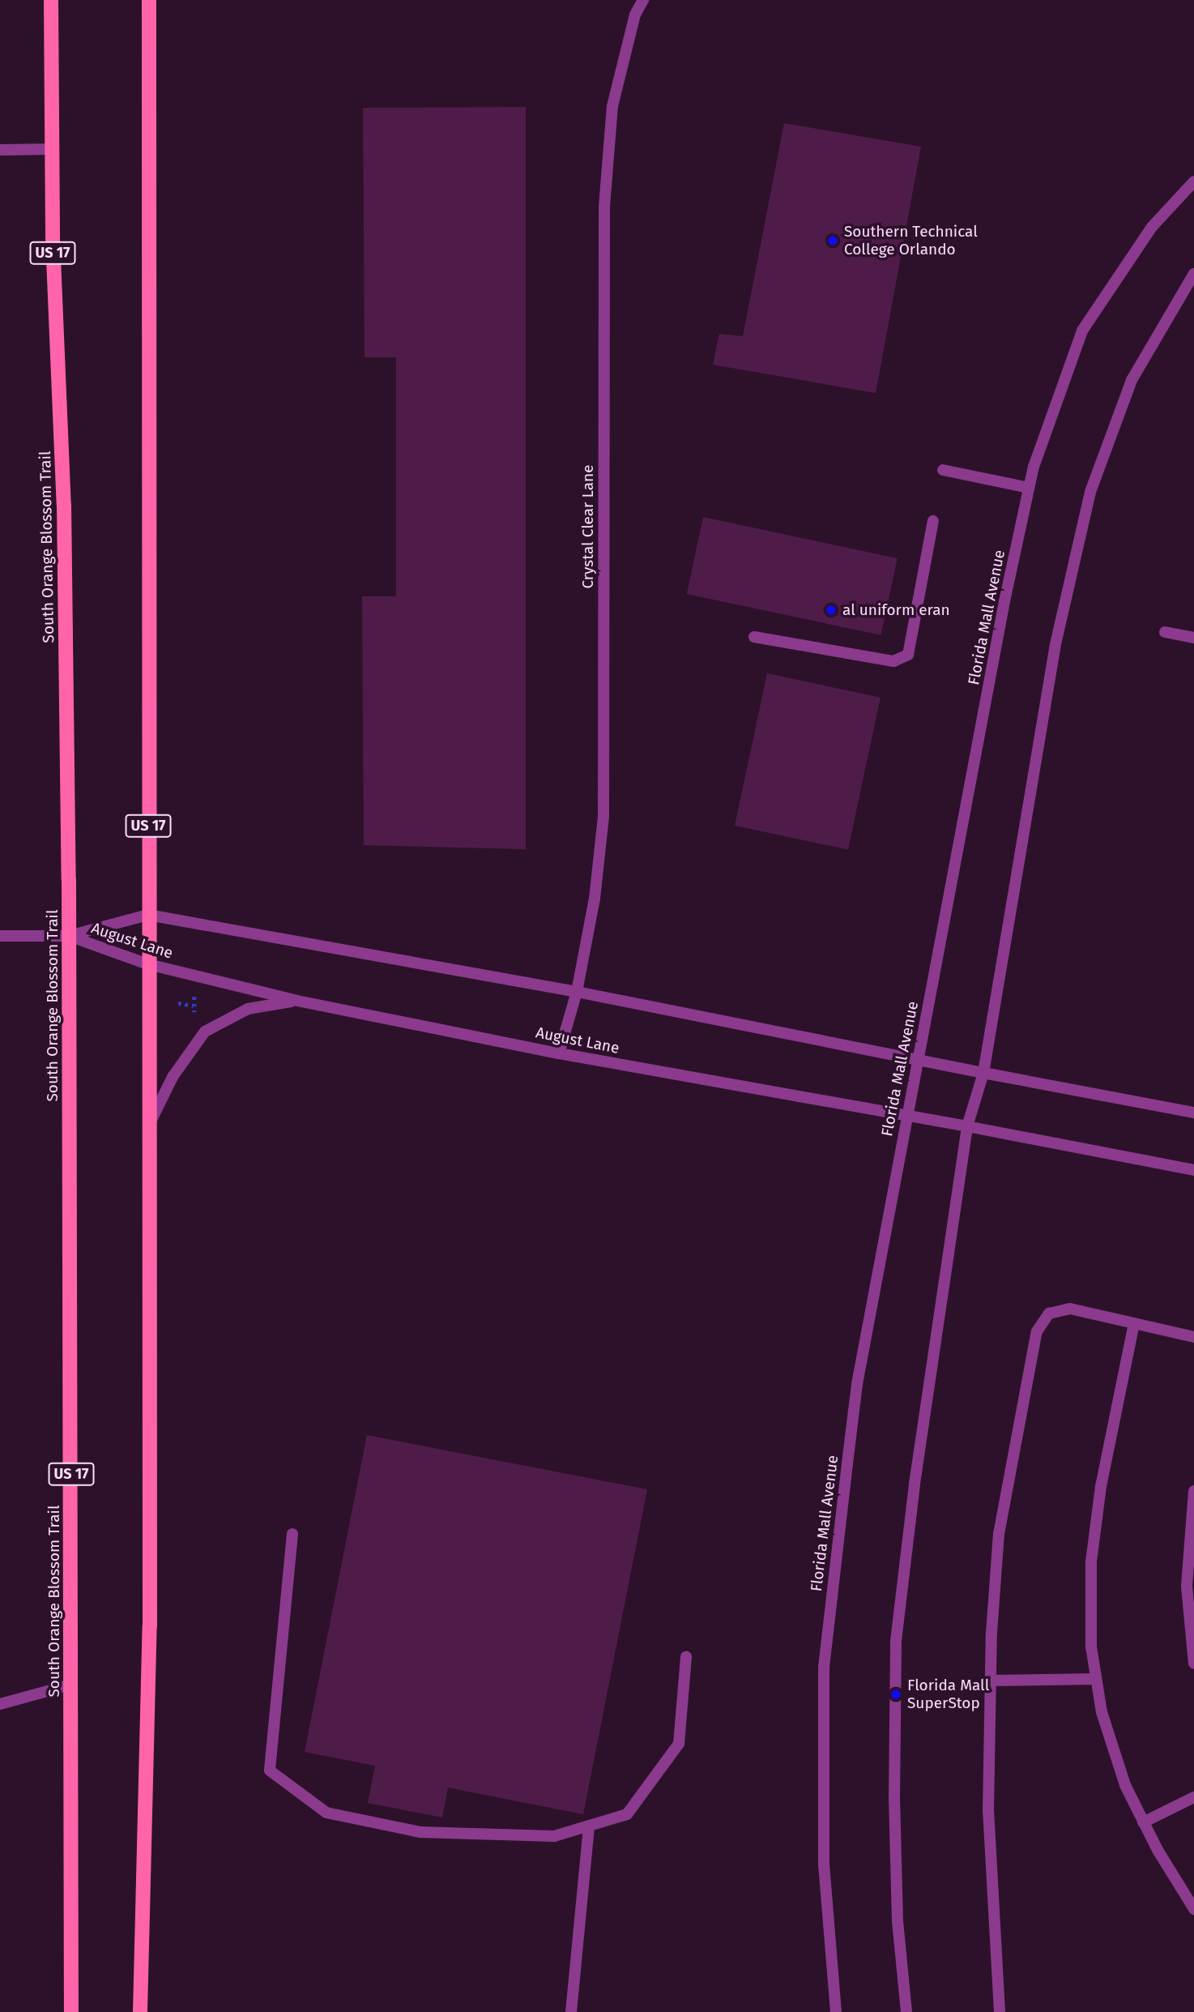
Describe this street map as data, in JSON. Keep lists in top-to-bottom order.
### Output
{
  "streets": {
    "main road": ["US 17", "South Orange Blossom Trail"],
    "street": ["Crystal Clear Lane", "Florida Mall Avenue", "August Lane"]
  },
  "crossings": [
    ["US 17", "August Lane"],
    ["Crystal Clear Lane", "August Lane"],
    ["South Orange Blossom Trail", "August Lane"],
    ["Florida Mall Avenue", "August Lane"]
  ],
  "places": ["Southern Technical College Orlando", "al uniform eran", "Florida Mall SuperStop"]
}
